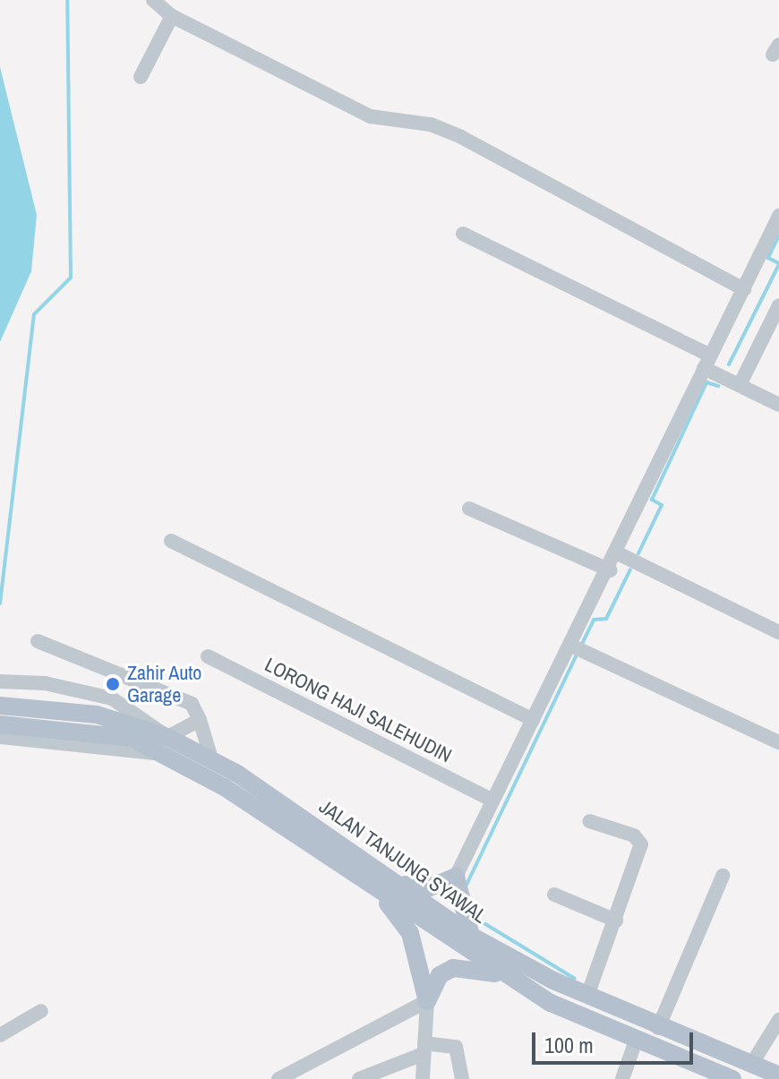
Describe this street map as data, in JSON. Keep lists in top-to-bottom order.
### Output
{
  "streets": {
    "main road": ["JALAN TANJUNG SYAWAL"],
    "street": ["LORONG HAJI SALEHUDIN"]
  },
  "places": ["Zahir Auto Garage"],
  "scale_bar": "100 m"
}
